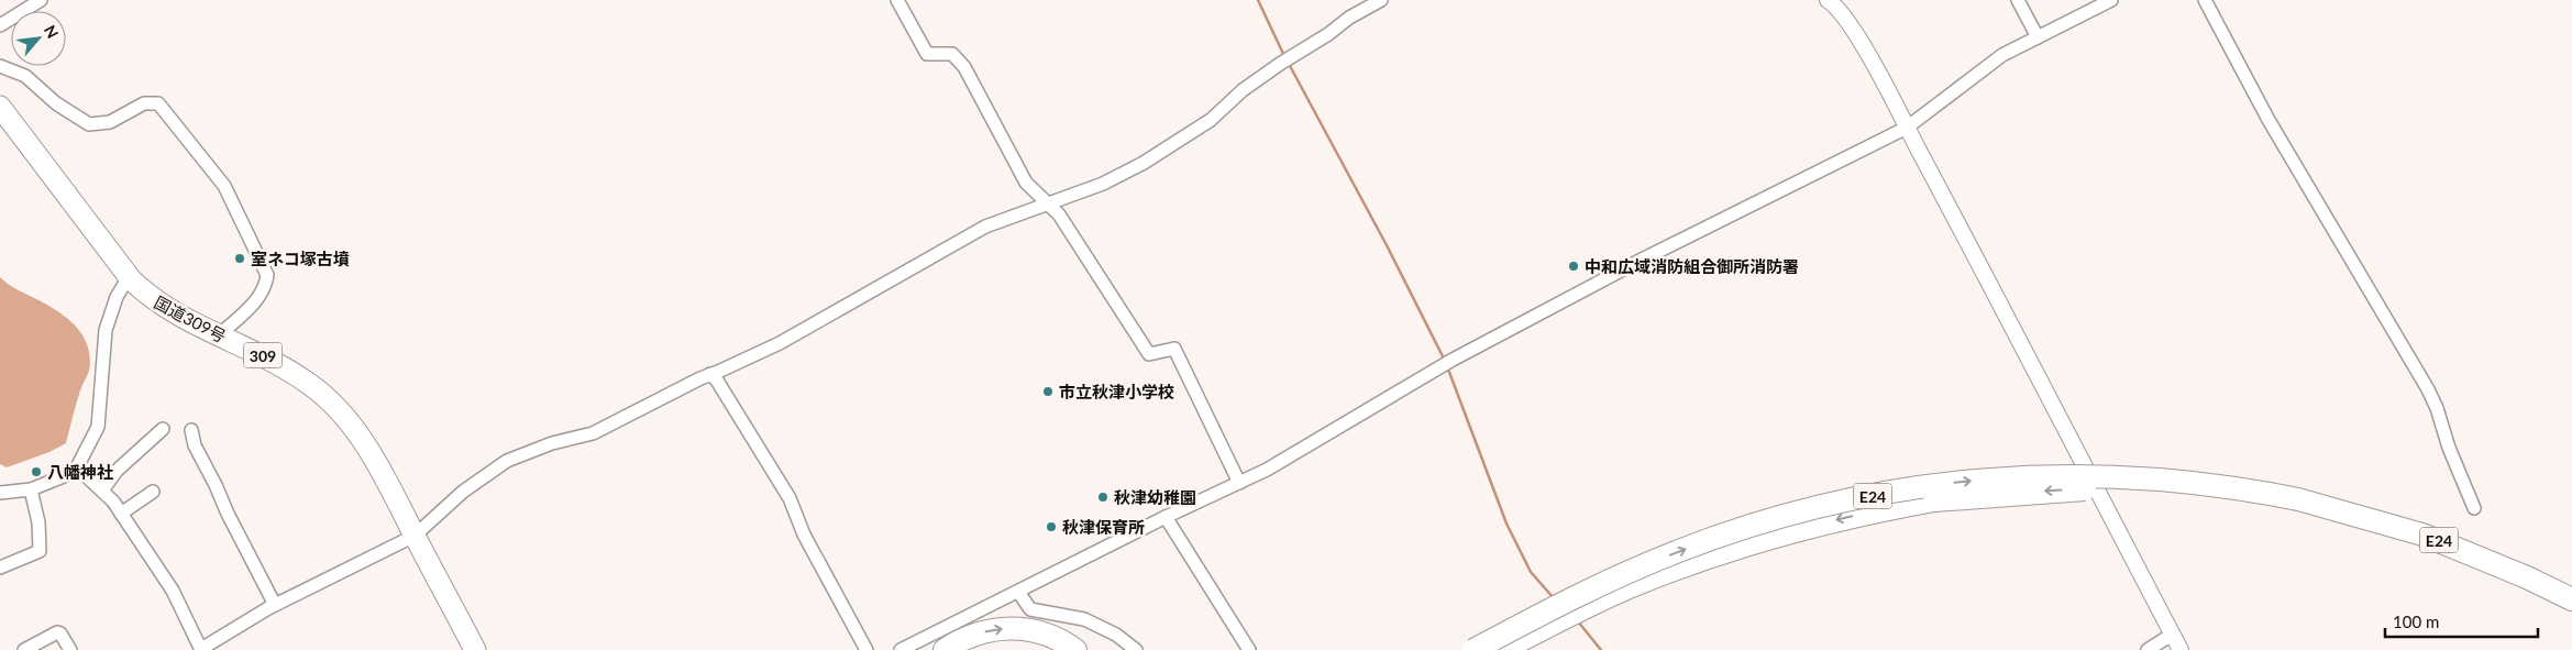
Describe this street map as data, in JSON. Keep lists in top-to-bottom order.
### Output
{
  "streets": {
    "highway": ["国道309号", "309", "E24"]
  },
  "places": [
    "室ネコ塚古墳",
    "中和広域消防組合御所消防署",
    "市立秋津小学校",
    "八幡神社",
    "秋津幼稚園",
    "秋津保育所"
  ],
  "scale_bar": "100 m",
  "north": "top right"
}
